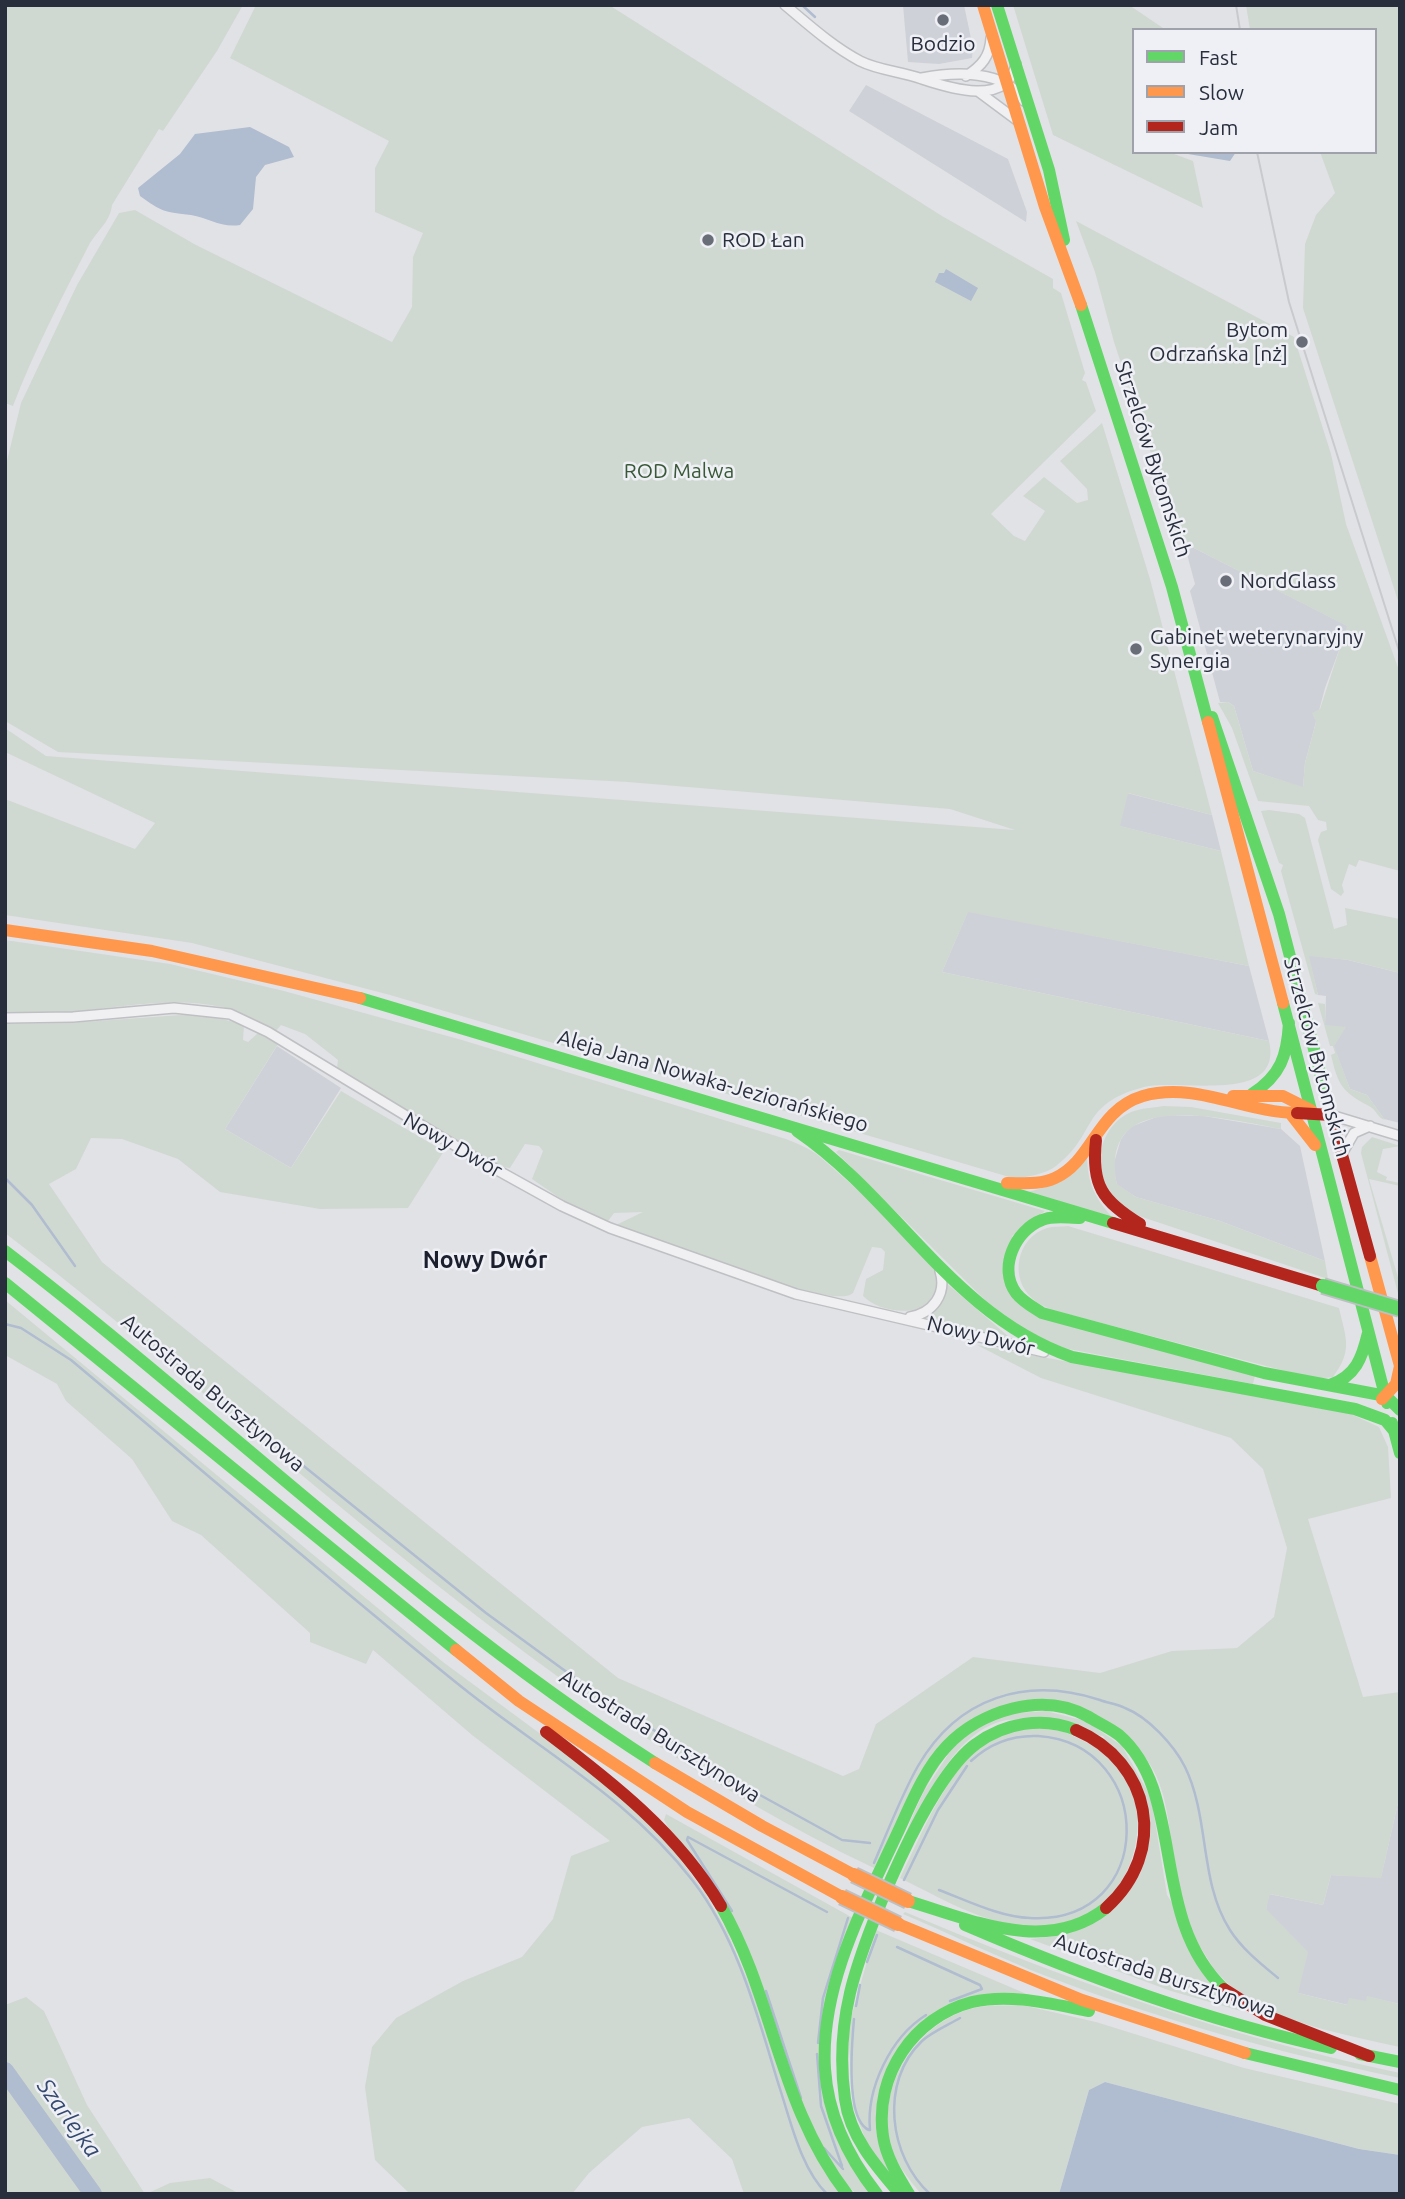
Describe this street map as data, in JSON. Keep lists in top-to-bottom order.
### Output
{
  "streets": {
    "main road": ["Strzelców Bytomskich", "Aleja Jana Nowaka-Jeziorańskiego", "Autostrada Bursztynowa"],
    "street": ["Nowy Dwór"]
  },
  "districts": ["Nowy Dwór"],
  "water": ["Szarlejka"],
  "parks": ["ROD Malwa"],
  "places": [
    "Bodzio",
    "ROD Łan",
    "Bytom Odrzańska [nż]",
    "NordGlass",
    "Gabinet weterynaryjny Synergia"
  ],
  "legend": ["Fast", "Slow", "Jam"]
}
